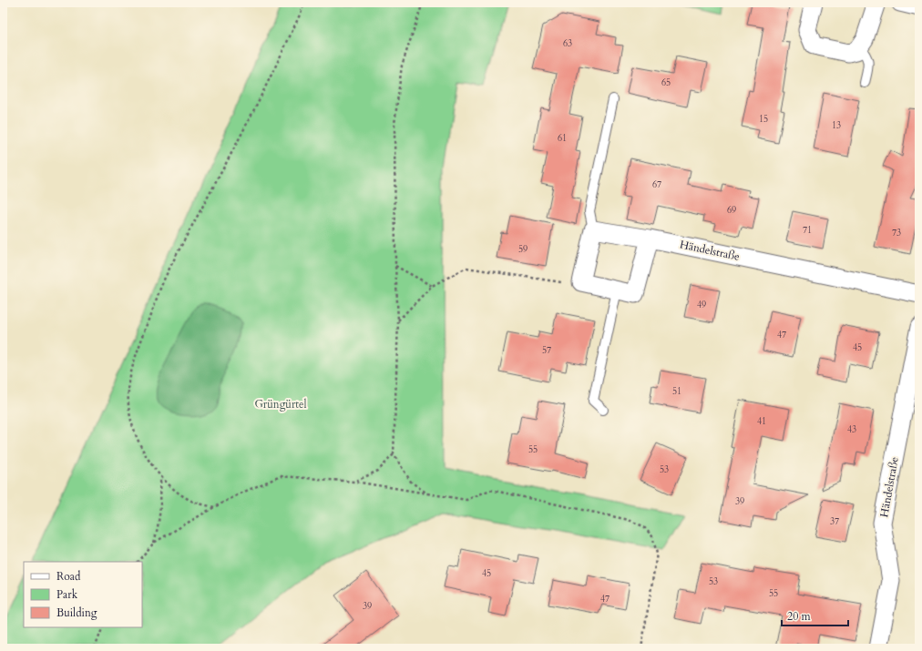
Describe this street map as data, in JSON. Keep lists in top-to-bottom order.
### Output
{
  "streets": {
    "street": ["Händelstraße"]
  },
  "parks": ["Grüngürtel"],
  "house_numbers": [
    "63",
    "65",
    "15",
    "13",
    "61",
    "67",
    "69",
    "71",
    "73",
    "59",
    "49",
    "47",
    "45",
    "57",
    "51",
    "41",
    "43",
    "55",
    "53",
    "39",
    "37",
    "45",
    "53",
    "55",
    "47",
    "39"
  ],
  "legend": ["Road", "Park", "Building"],
  "scale_bar": "20 m"
}
